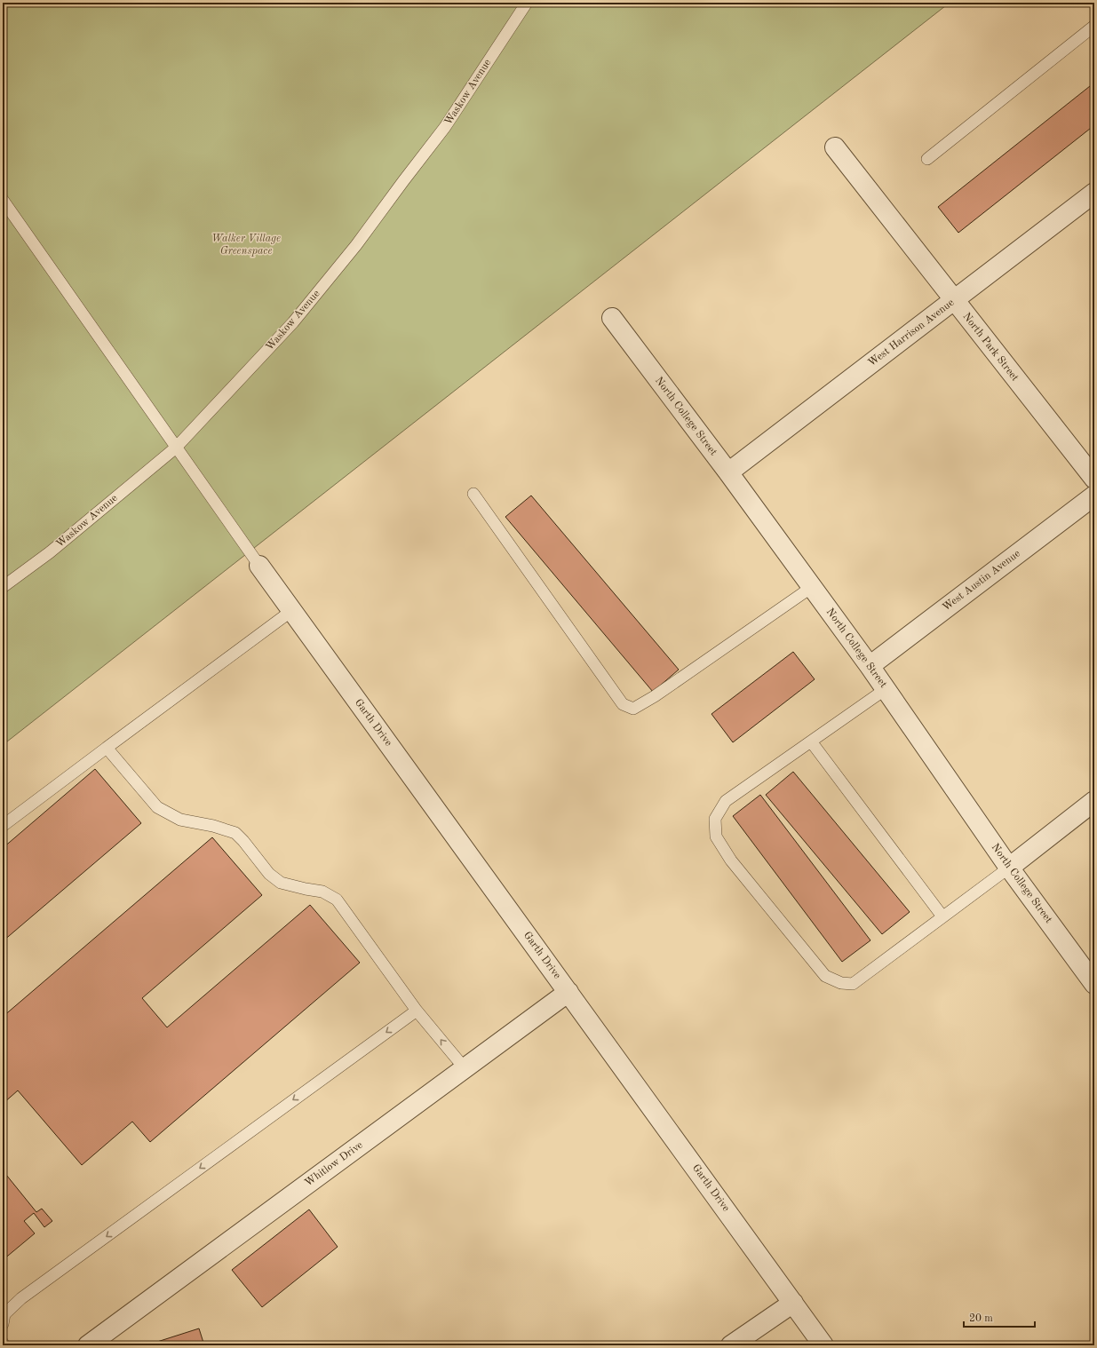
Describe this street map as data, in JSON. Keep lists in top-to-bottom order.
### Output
{
  "streets": {
    "street": [
      "West Harrison Avenue",
      "North Park Street",
      "North College Street",
      "West Austin Avenue",
      "Garth Drive",
      "Whitlow Drive"
    ],
    "lane": ["Waskow Avenue"]
  },
  "crossings": [
    ["West Harrison Avenue", "North Park Street"],
    ["West Harrison Avenue", "North College Street"],
    ["North College Street", "West Austin Avenue"],
    ["Garth Drive", "Whitlow Drive"]
  ],
  "parks": ["Walker Village Greenspace"],
  "scale_bar": "20 m"
}
